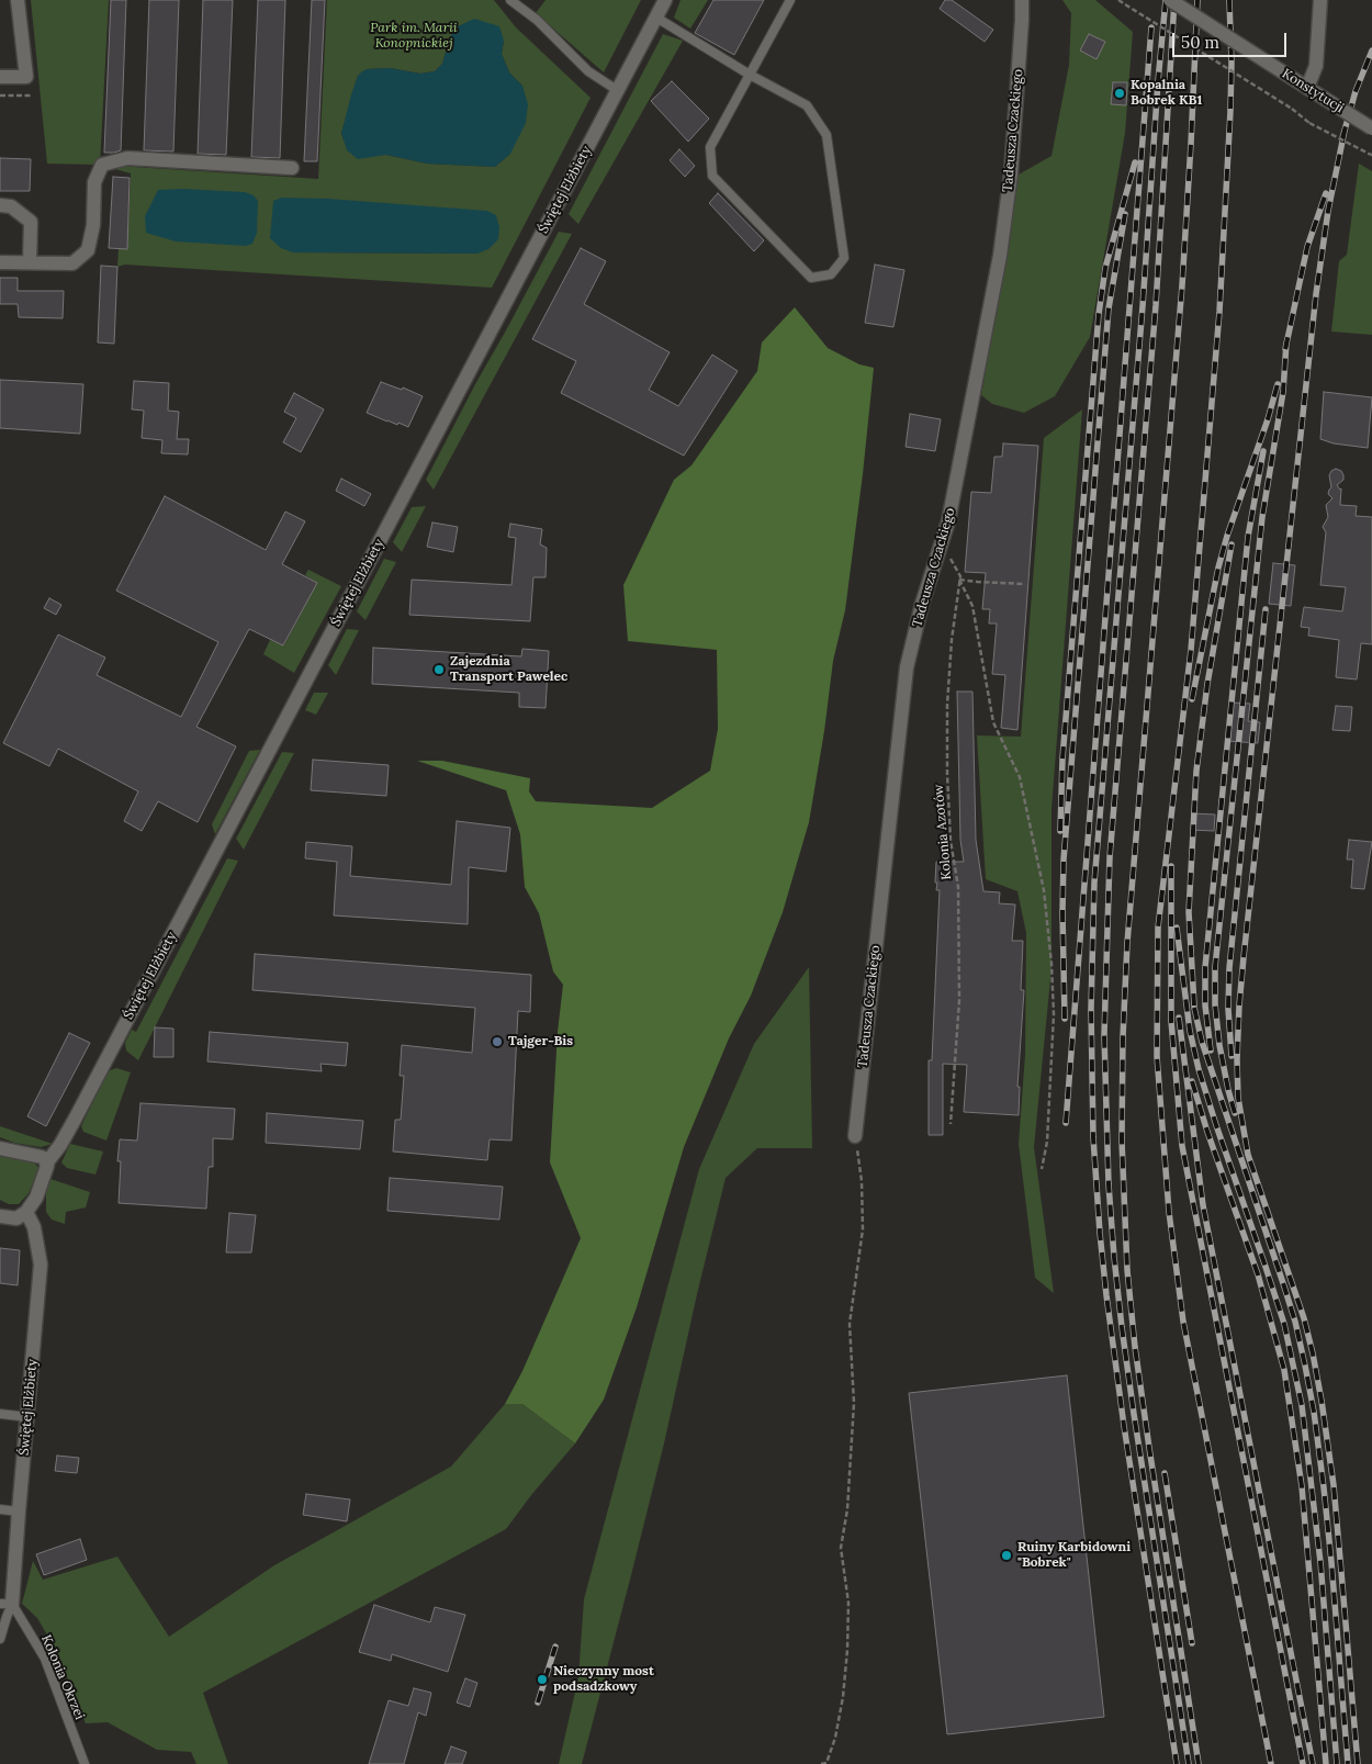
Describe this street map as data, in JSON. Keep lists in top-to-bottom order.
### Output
{
  "streets": {
    "street": ["Konstytucji", "Tadeusza Czackiego", "Świętej Elżbiety"],
    "lane": ["Kolonia Okrzei"],
    "path": ["Kolonia Azotów"]
  },
  "crossings": [
    ["Tadeusza Czackiego", "Kolonia Azotów"],
    ["Świętej Elżbiety", "Kolonia Okrzei"]
  ],
  "parks": ["Park im. Marii Konopnickiej"],
  "places": [
    "Kopalnia Bobrek KB1",
    "Zajezdnia Transport Pawelec",
    "Tajger-Bis",
    "Ruiny Karbidowni \"Bobrek\"",
    "Nieczynny most podsadzkowy"
  ],
  "scale_bar": "50 m"
}
